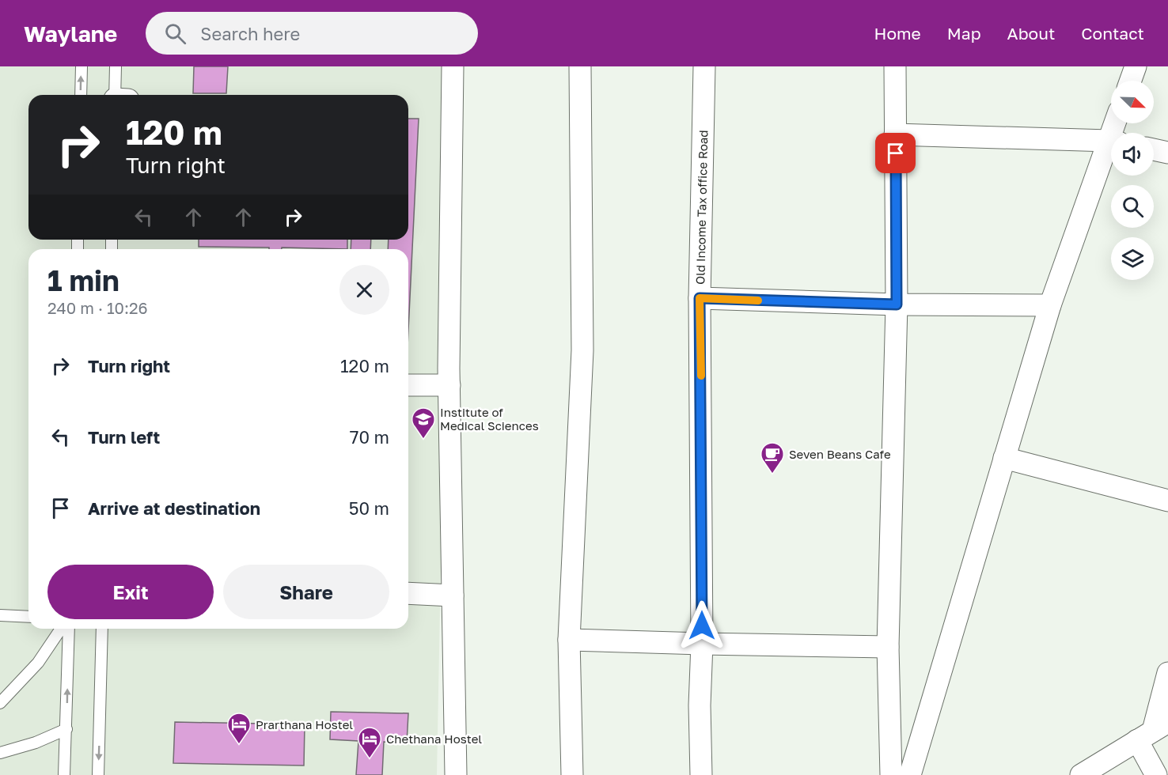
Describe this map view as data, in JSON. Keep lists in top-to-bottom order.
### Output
{
  "streets": {
    "street": ["Old Income Tax office Road"]
  },
  "places": {
    "school or university": ["Institute of Medical Sciences"],
    "cafe": ["Seven Beans Cafe"],
    "hotel": ["Prarthana Hostel", "Chethana Hostel"]
  },
  "north": "bottom right",
  "page": {
    "header": "Waylane",
    "search": "Search here",
    "nav": [
      "Home",
      "Map",
      "About",
      "Contact"
    ],
    "turn": ["120 m", "Turn right"],
    "heading": ["1 min", "240 m · 10:26"],
    "list": [
      {
        "name": "Turn right",
        "value": "120 m"
      },
      {
        "name": "Turn left",
        "value": "70 m"
      },
      {
        "name": "Arrive at destination",
        "value": "50 m"
      }
    ],
    "buttons": ["Exit", "Share"]
  }
}
